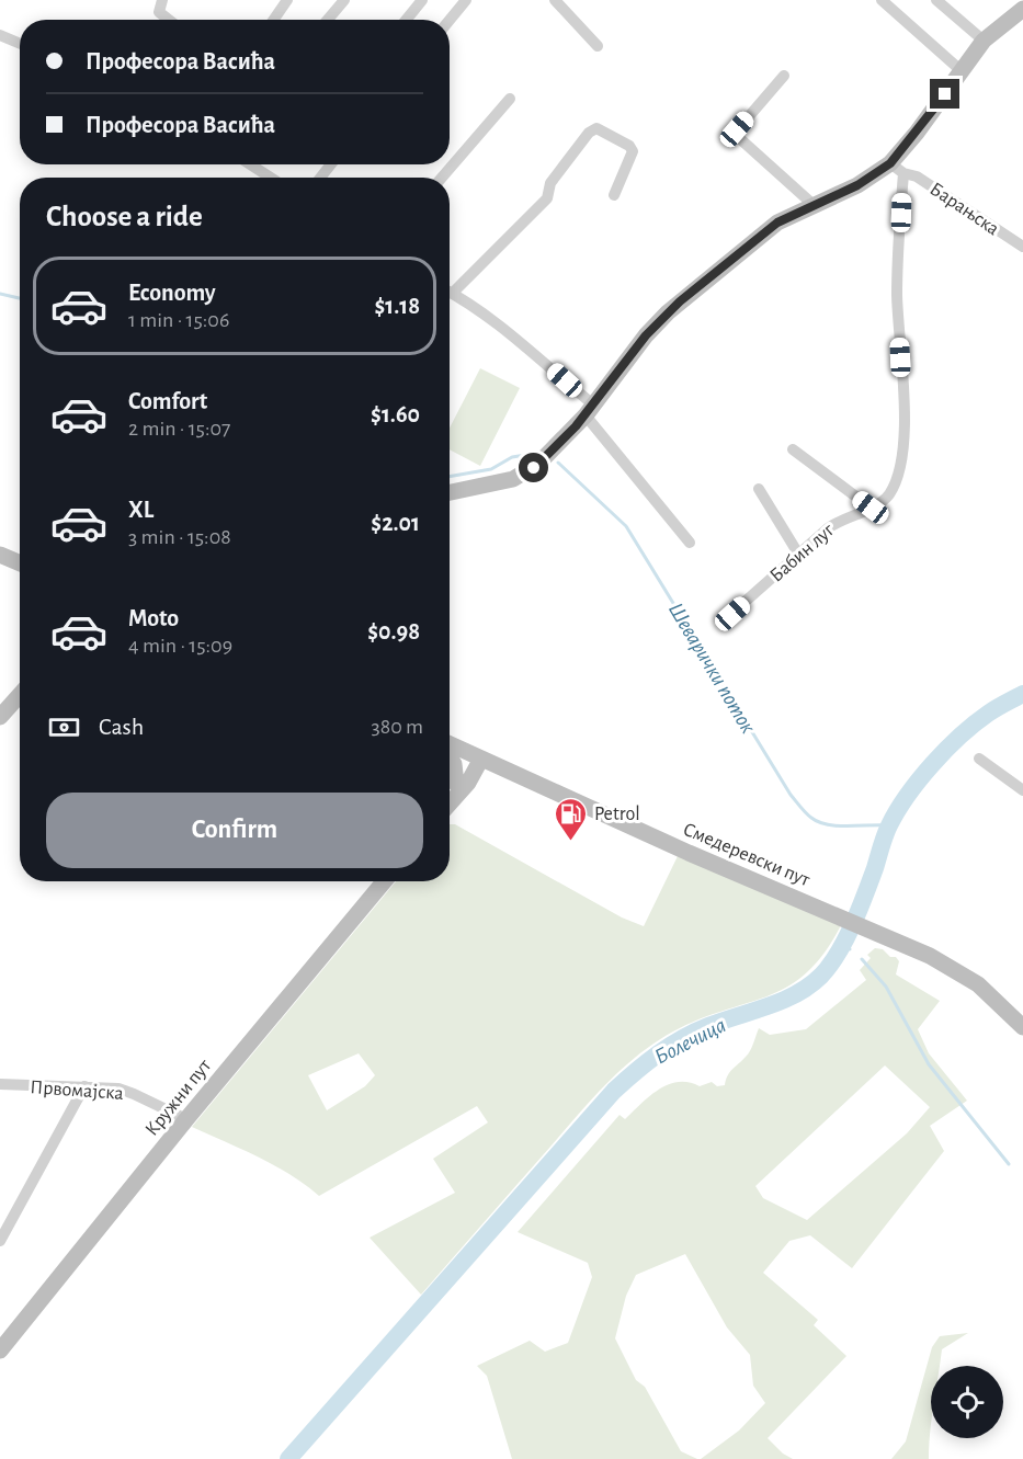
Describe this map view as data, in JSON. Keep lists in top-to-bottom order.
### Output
{
  "streets": {
    "main road": ["Смедеревски пут", "Кружни пут"],
    "street": ["Барањска", "Бабин луг", "Првомајска"]
  },
  "crossings": [
    ["Барањска", "Бабин луг"],
    ["Првомајска", "Кружни пут"]
  ],
  "water": ["Шеварички поток", "Болечица"],
  "places": {
    "fuel station": ["Petrol"]
  },
  "page": {
    "banner": ["Професора Васића", "Професора Васића"],
    "heading": "Choose a ride",
    "list": [
      {
        "name": "Economy",
        "note": "1 min · 15:06",
        "value": "$1.18"
      },
      {
        "name": "Comfort",
        "note": "2 min · 15:07",
        "value": "$1.60"
      },
      {
        "name": "XL",
        "note": "3 min · 15:08",
        "value": "$2.01"
      },
      {
        "name": "Moto",
        "note": "4 min · 15:09",
        "value": "$0.98"
      }
    ],
    "pay": ["Cash", "380 m"],
    "buttons": "Confirm"
  }
}
